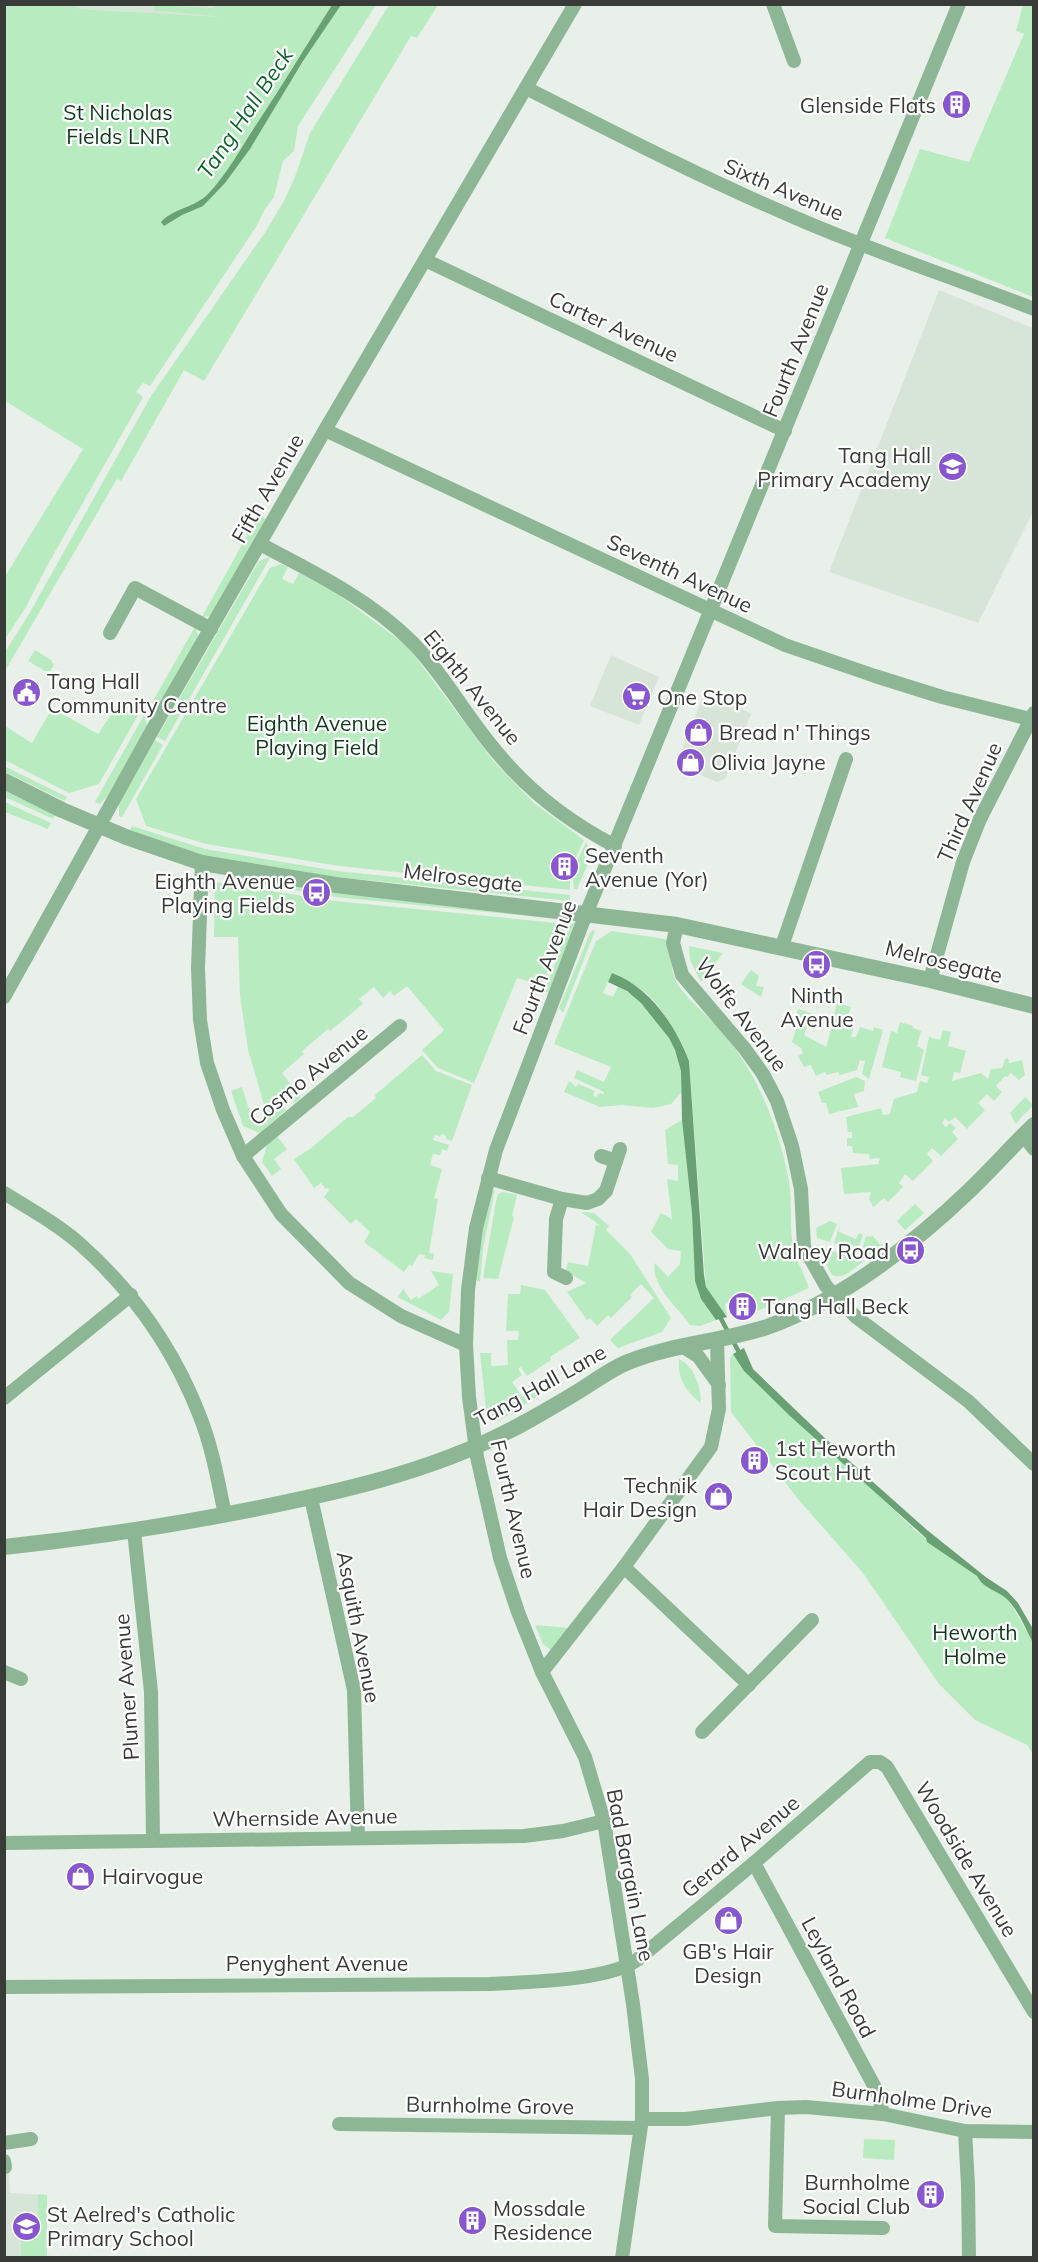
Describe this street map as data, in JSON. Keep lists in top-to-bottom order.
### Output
{
  "streets": {
    "street": [
      "Sixth Avenue",
      "Carter Avenue",
      "Fourth Avenue",
      "Fifth Avenue",
      "Seventh Avenue",
      "Eighth Avenue",
      "Third Avenue",
      "Melrosegate",
      "Wolfe Avenue",
      "Cosmo Avenue",
      "Tang Hall Lane",
      "Asquith Avenue",
      "Plumer Avenue",
      "Whernside Avenue",
      "Gerard Avenue",
      "Woodside Avenue",
      "Bad Bargain Lane",
      "Penyghent Avenue",
      "Leyland Road",
      "Burnholme Drive",
      "Burnholme Grove"
    ]
  },
  "crossings": [
    ["Sixth Avenue", "Fourth Avenue"],
    ["Sixth Avenue", "Fifth Avenue"],
    ["Carter Avenue", "Fourth Avenue"],
    ["Carter Avenue", "Fifth Avenue"],
    ["Fourth Avenue", "Seventh Avenue"],
    ["Fourth Avenue", "Eighth Avenue"],
    ["Fourth Avenue", "Melrosegate"],
    ["Fourth Avenue", "Tang Hall Lane"],
    ["Fourth Avenue", "Bad Bargain Lane"],
    ["Fifth Avenue", "Seventh Avenue"],
    ["Fifth Avenue", "Eighth Avenue"],
    ["Fifth Avenue", "Melrosegate"],
    ["Seventh Avenue", "Third Avenue"],
    ["Third Avenue", "Melrosegate"],
    ["Melrosegate", "Wolfe Avenue"],
    ["Wolfe Avenue", "Tang Hall Lane"],
    ["Tang Hall Lane", "Asquith Avenue"],
    ["Tang Hall Lane", "Plumer Avenue"],
    ["Asquith Avenue", "Whernside Avenue"],
    ["Plumer Avenue", "Whernside Avenue"],
    ["Whernside Avenue", "Bad Bargain Lane"],
    ["Gerard Avenue", "Woodside Avenue"],
    ["Gerard Avenue", "Bad Bargain Lane"],
    ["Gerard Avenue", "Penyghent Avenue"],
    ["Gerard Avenue", "Leyland Road"],
    ["Bad Bargain Lane", "Penyghent Avenue"],
    ["Bad Bargain Lane", "Burnholme Drive"],
    ["Bad Bargain Lane", "Burnholme Grove"],
    ["Leyland Road", "Burnholme Drive"],
    ["Burnholme Drive", "Burnholme Grove"]
  ],
  "water": ["Tang Hall Beck"],
  "parks": ["St Nicholas Fields LNR", "Eighth Avenue Playing Field", "Heworth Holme"],
  "places": {
    "building": [
      "Glenside Flats",
      "Seventh Avenue (Yor)",
      "Tang Hall Beck",
      "1st Heworth Scout Hut",
      "Burnholme Social Club",
      "Mossdale Residence"
    ],
    "school or university": ["Tang Hall Primary Academy", "St Aelred's Catholic Primary School"],
    "public building": ["Tang Hall Community Centre"],
    "supermarket": ["One Stop"],
    "shop": [
      "Bread n' Things",
      "Olivia Jayne",
      "Technik Hair Design",
      "Hairvogue",
      "GB's Hair Design"
    ],
    "bus stop": ["Eighth Avenue Playing Fields", "Ninth Avenue", "Walney Road"]
  }
}
